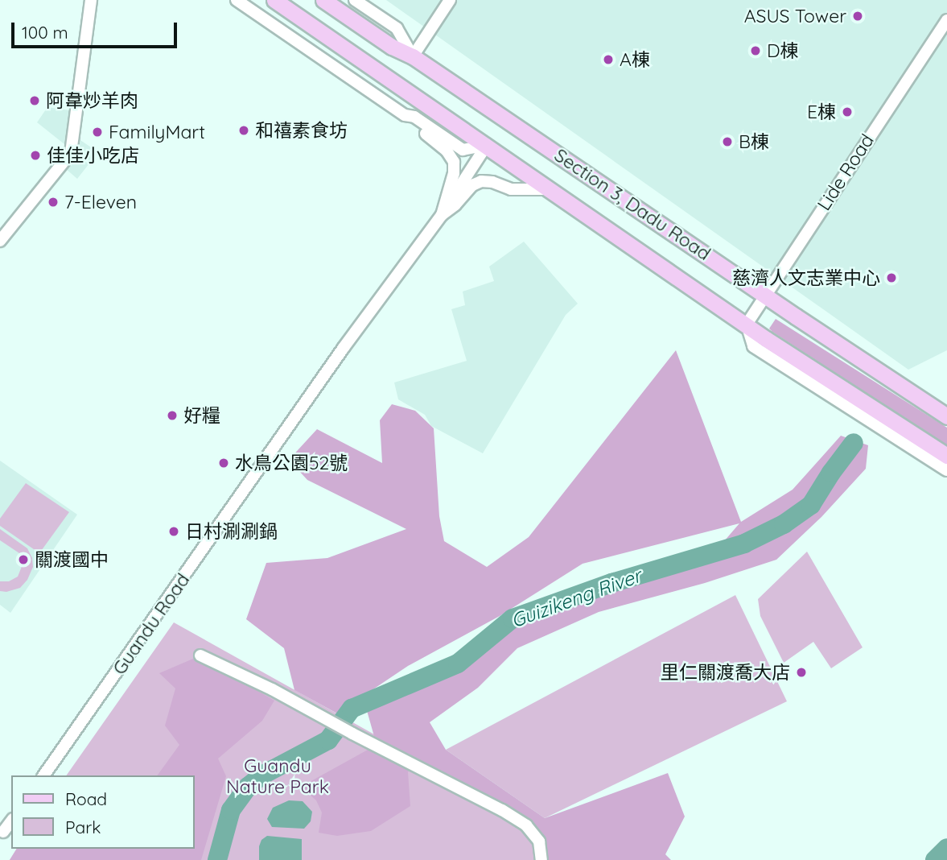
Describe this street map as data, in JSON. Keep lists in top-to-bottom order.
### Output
{
  "streets": {
    "main road": ["Section 3, Dadu Road"],
    "street": ["Lide Road", "Guandu Road"]
  },
  "crossings": [
    ["Lide Road", "Section 3, Dadu Road"]
  ],
  "water": ["Guizikeng River"],
  "parks": ["Guandu Nature Park"],
  "places": [
    "ASUS Tower",
    "D棟",
    "A棟",
    "阿韋炒羊肉",
    "E棟",
    "和禧素食坊",
    "FamilyMart",
    "B棟",
    "佳佳小吃店",
    "7-Eleven",
    "慈濟人文志業中心",
    "好糧",
    "水鳥公園52號",
    "日村涮涮鍋",
    "關渡國中",
    "里仁關渡喬大店"
  ],
  "legend": ["Road", "Park"],
  "scale_bar": "100 m"
}
